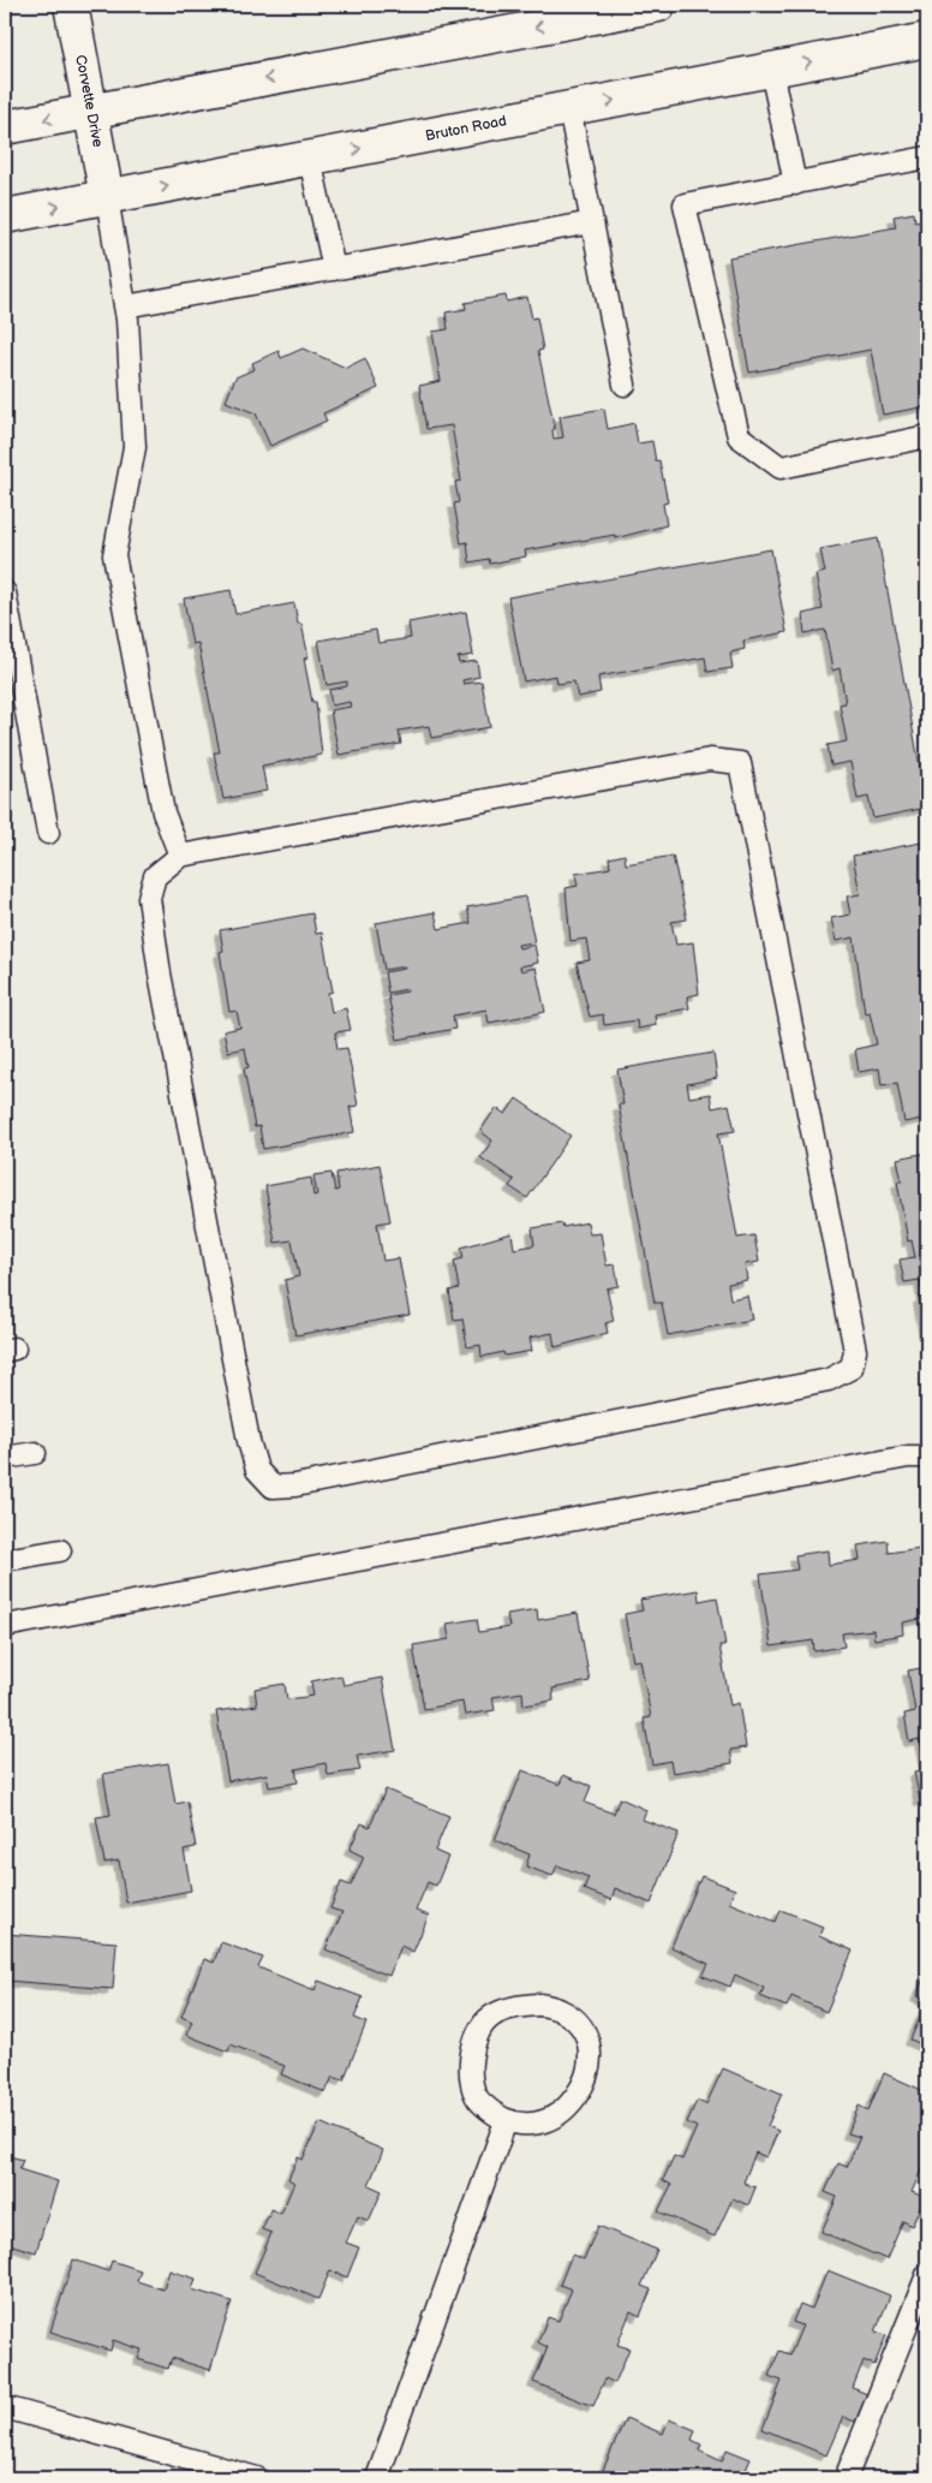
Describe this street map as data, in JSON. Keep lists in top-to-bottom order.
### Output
{
  "streets": {
    "main road": ["Corvette Drive", "Bruton Road"]
  },
  "crossings": [
    ["Corvette Drive", "Bruton Road"]
  ]
}
